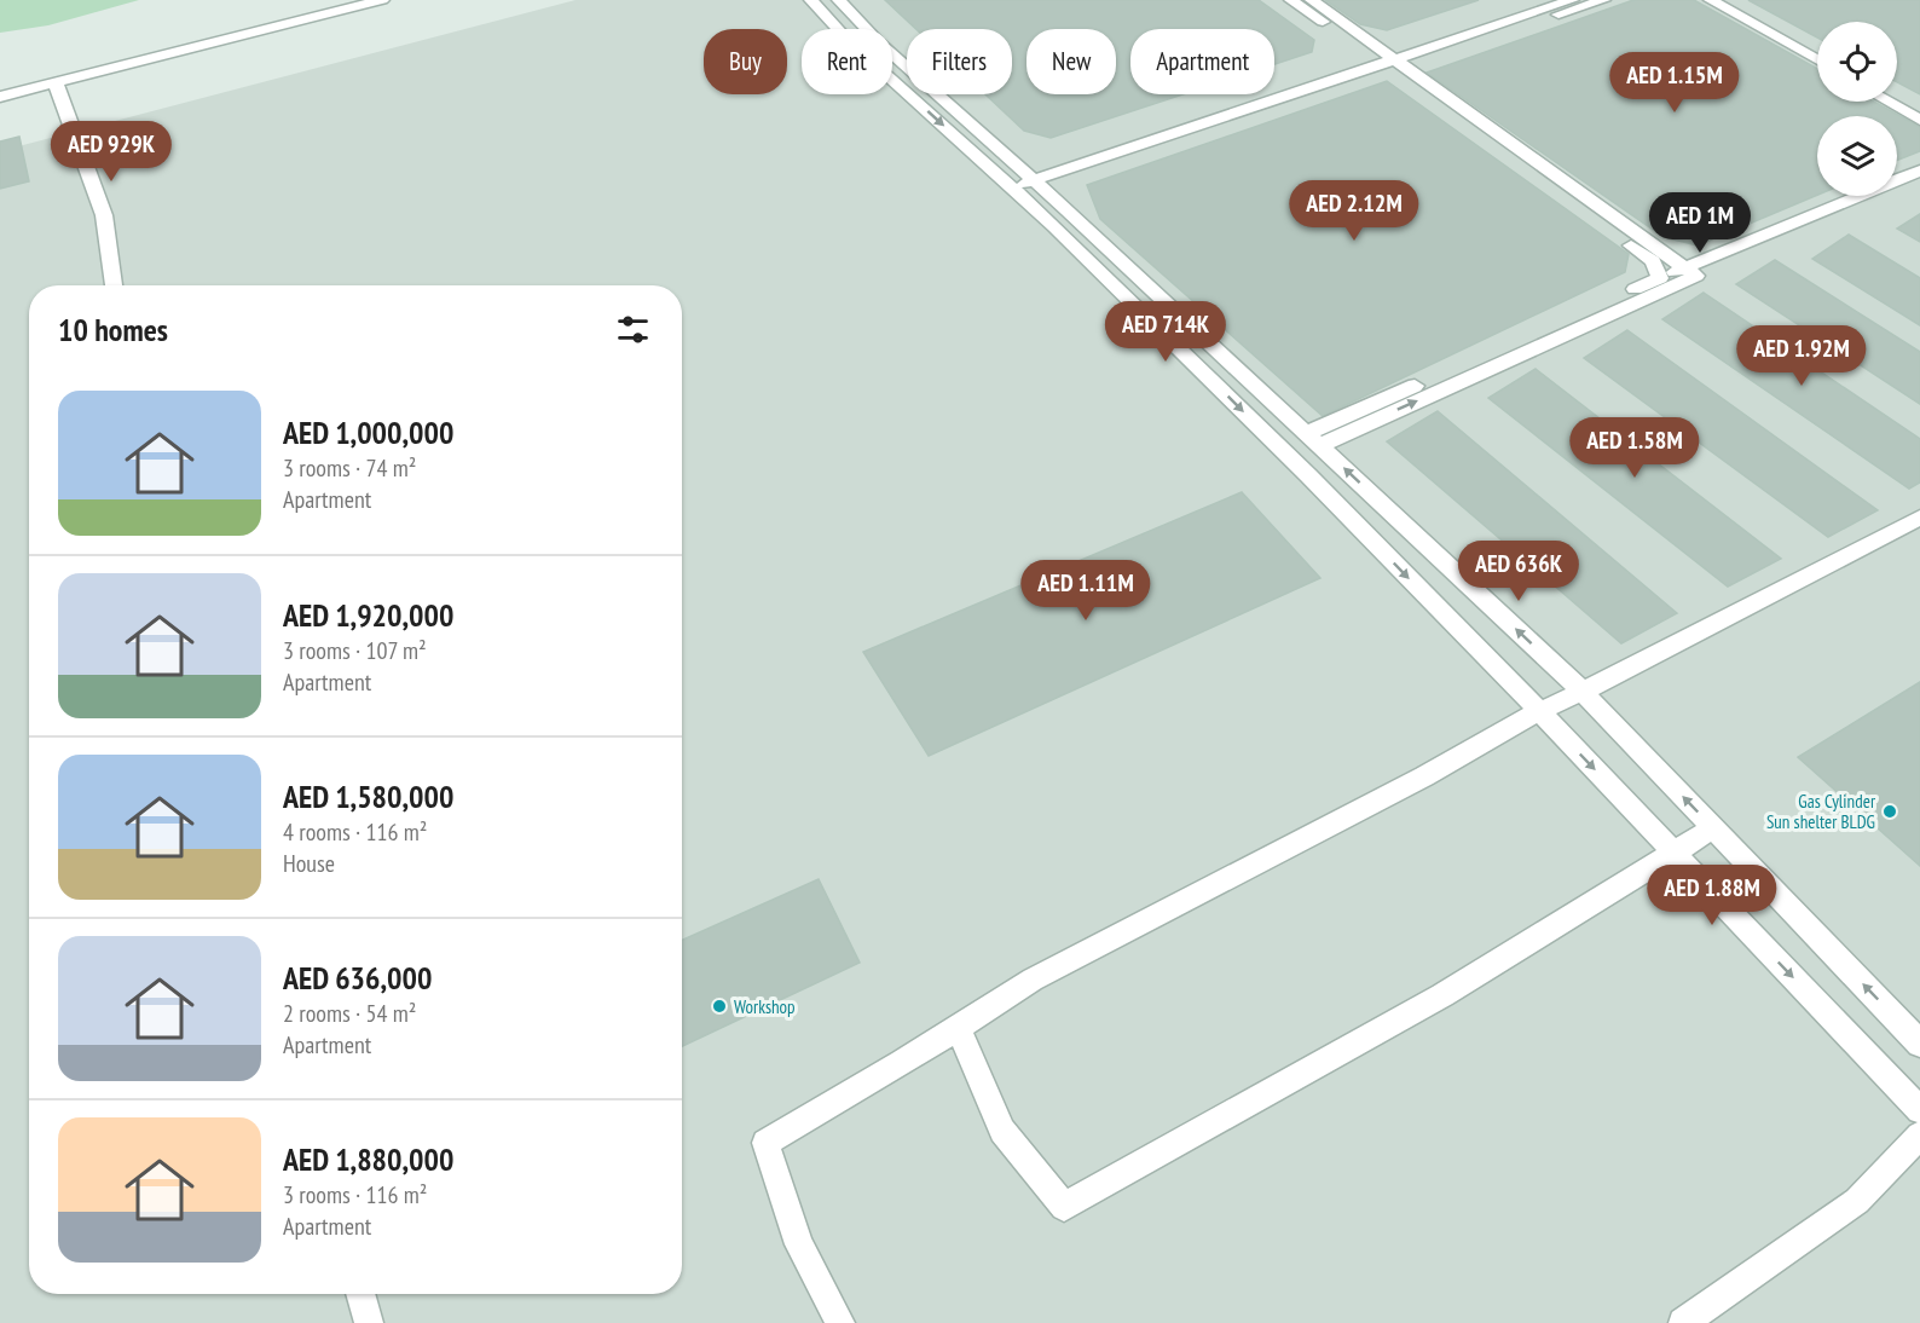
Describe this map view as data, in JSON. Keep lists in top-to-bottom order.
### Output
{
  "places": ["Gas Cylinder Sun shelter BLDG", "Workshop"],
  "page": {
    "chip": [
      "Buy",
      "Rent",
      "Filters",
      "New",
      "Apartment"
    ],
    "price": [
      "AED 1.15M",
      "AED 929K",
      "AED 2.12M",
      "AED 1M",
      "AED 714K",
      "AED 1.92M",
      "AED 1.58M",
      "AED 636K",
      "AED 1.11M",
      "AED 1.88M"
    ],
    "heading": "10 homes",
    "list": [
      {
        "name": "AED 1,000,000",
        "note": "3 rooms · 74 m² · Apartment"
      },
      {
        "name": "AED 1,920,000",
        "note": "3 rooms · 107 m² · Apartment"
      },
      {
        "name": "AED 1,580,000",
        "note": "4 rooms · 116 m² · House"
      },
      {
        "name": "AED 636,000",
        "note": "2 rooms · 54 m² · Apartment"
      },
      {
        "name": "AED 1,880,000",
        "note": "3 rooms · 116 m² · Apartment"
      }
    ]
  }
}
